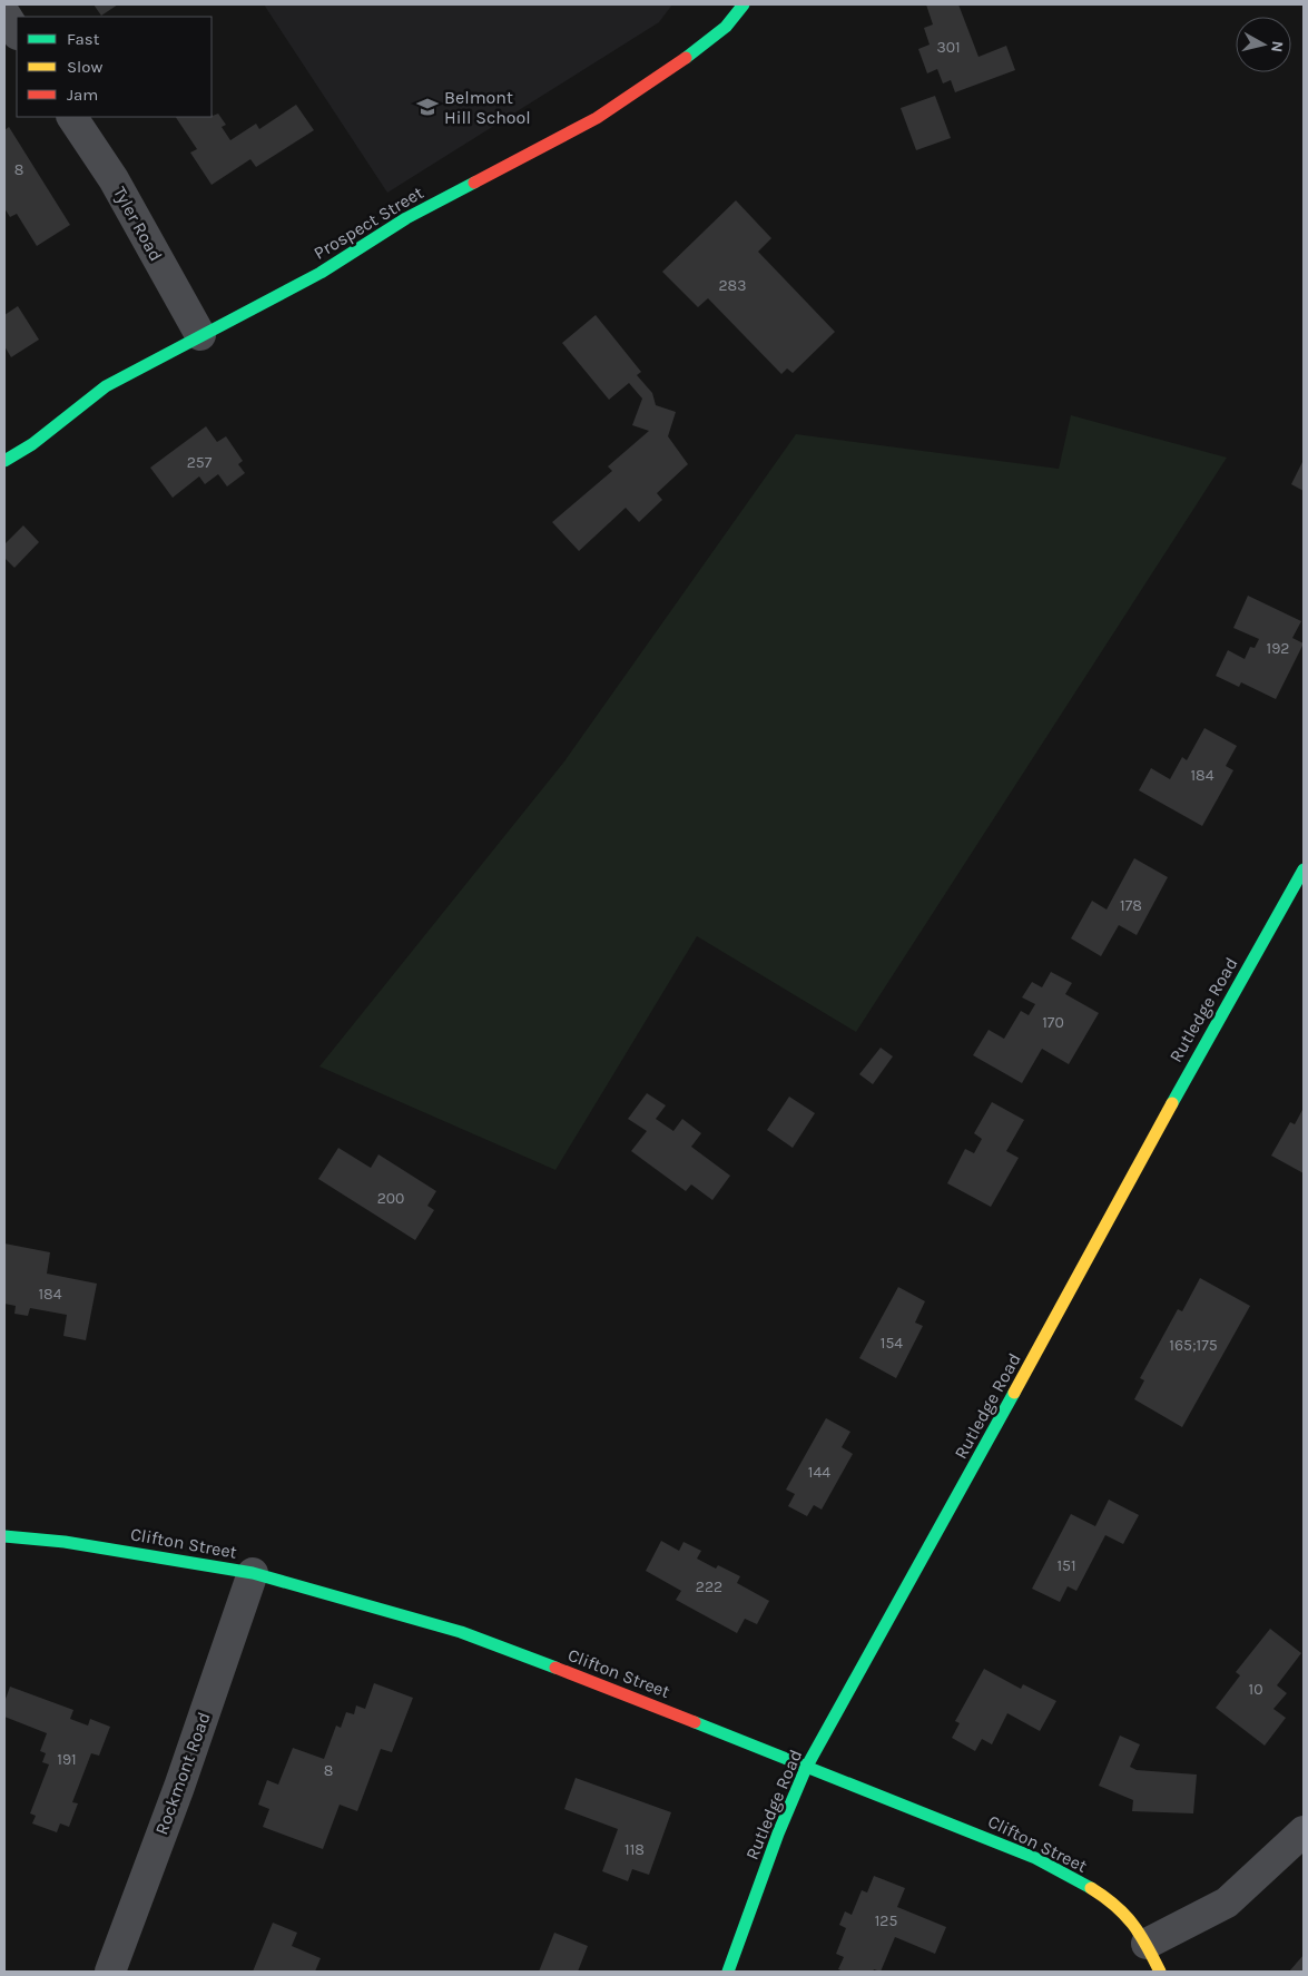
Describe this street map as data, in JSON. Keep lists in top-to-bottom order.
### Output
{
  "streets": {
    "street": [
      "Prospect Street",
      "Tyler Road",
      "Rutledge Road",
      "Clifton Street",
      "Rockmont Road"
    ]
  },
  "crossings": [
    ["Prospect Street", "Tyler Road"],
    ["Rutledge Road", "Clifton Street"],
    ["Clifton Street", "Rockmont Road"]
  ],
  "places": {
    "school or university": ["Belmont Hill School"]
  },
  "house_numbers": [
    "301",
    "8",
    "283",
    "257",
    "192",
    "184",
    "178",
    "170",
    "200",
    "184",
    "154",
    "165;175",
    "144",
    "151",
    "222",
    "10",
    "191",
    "8",
    "118",
    "125"
  ],
  "legend": ["Fast", "Slow", "Jam"],
  "north": "right"
}
